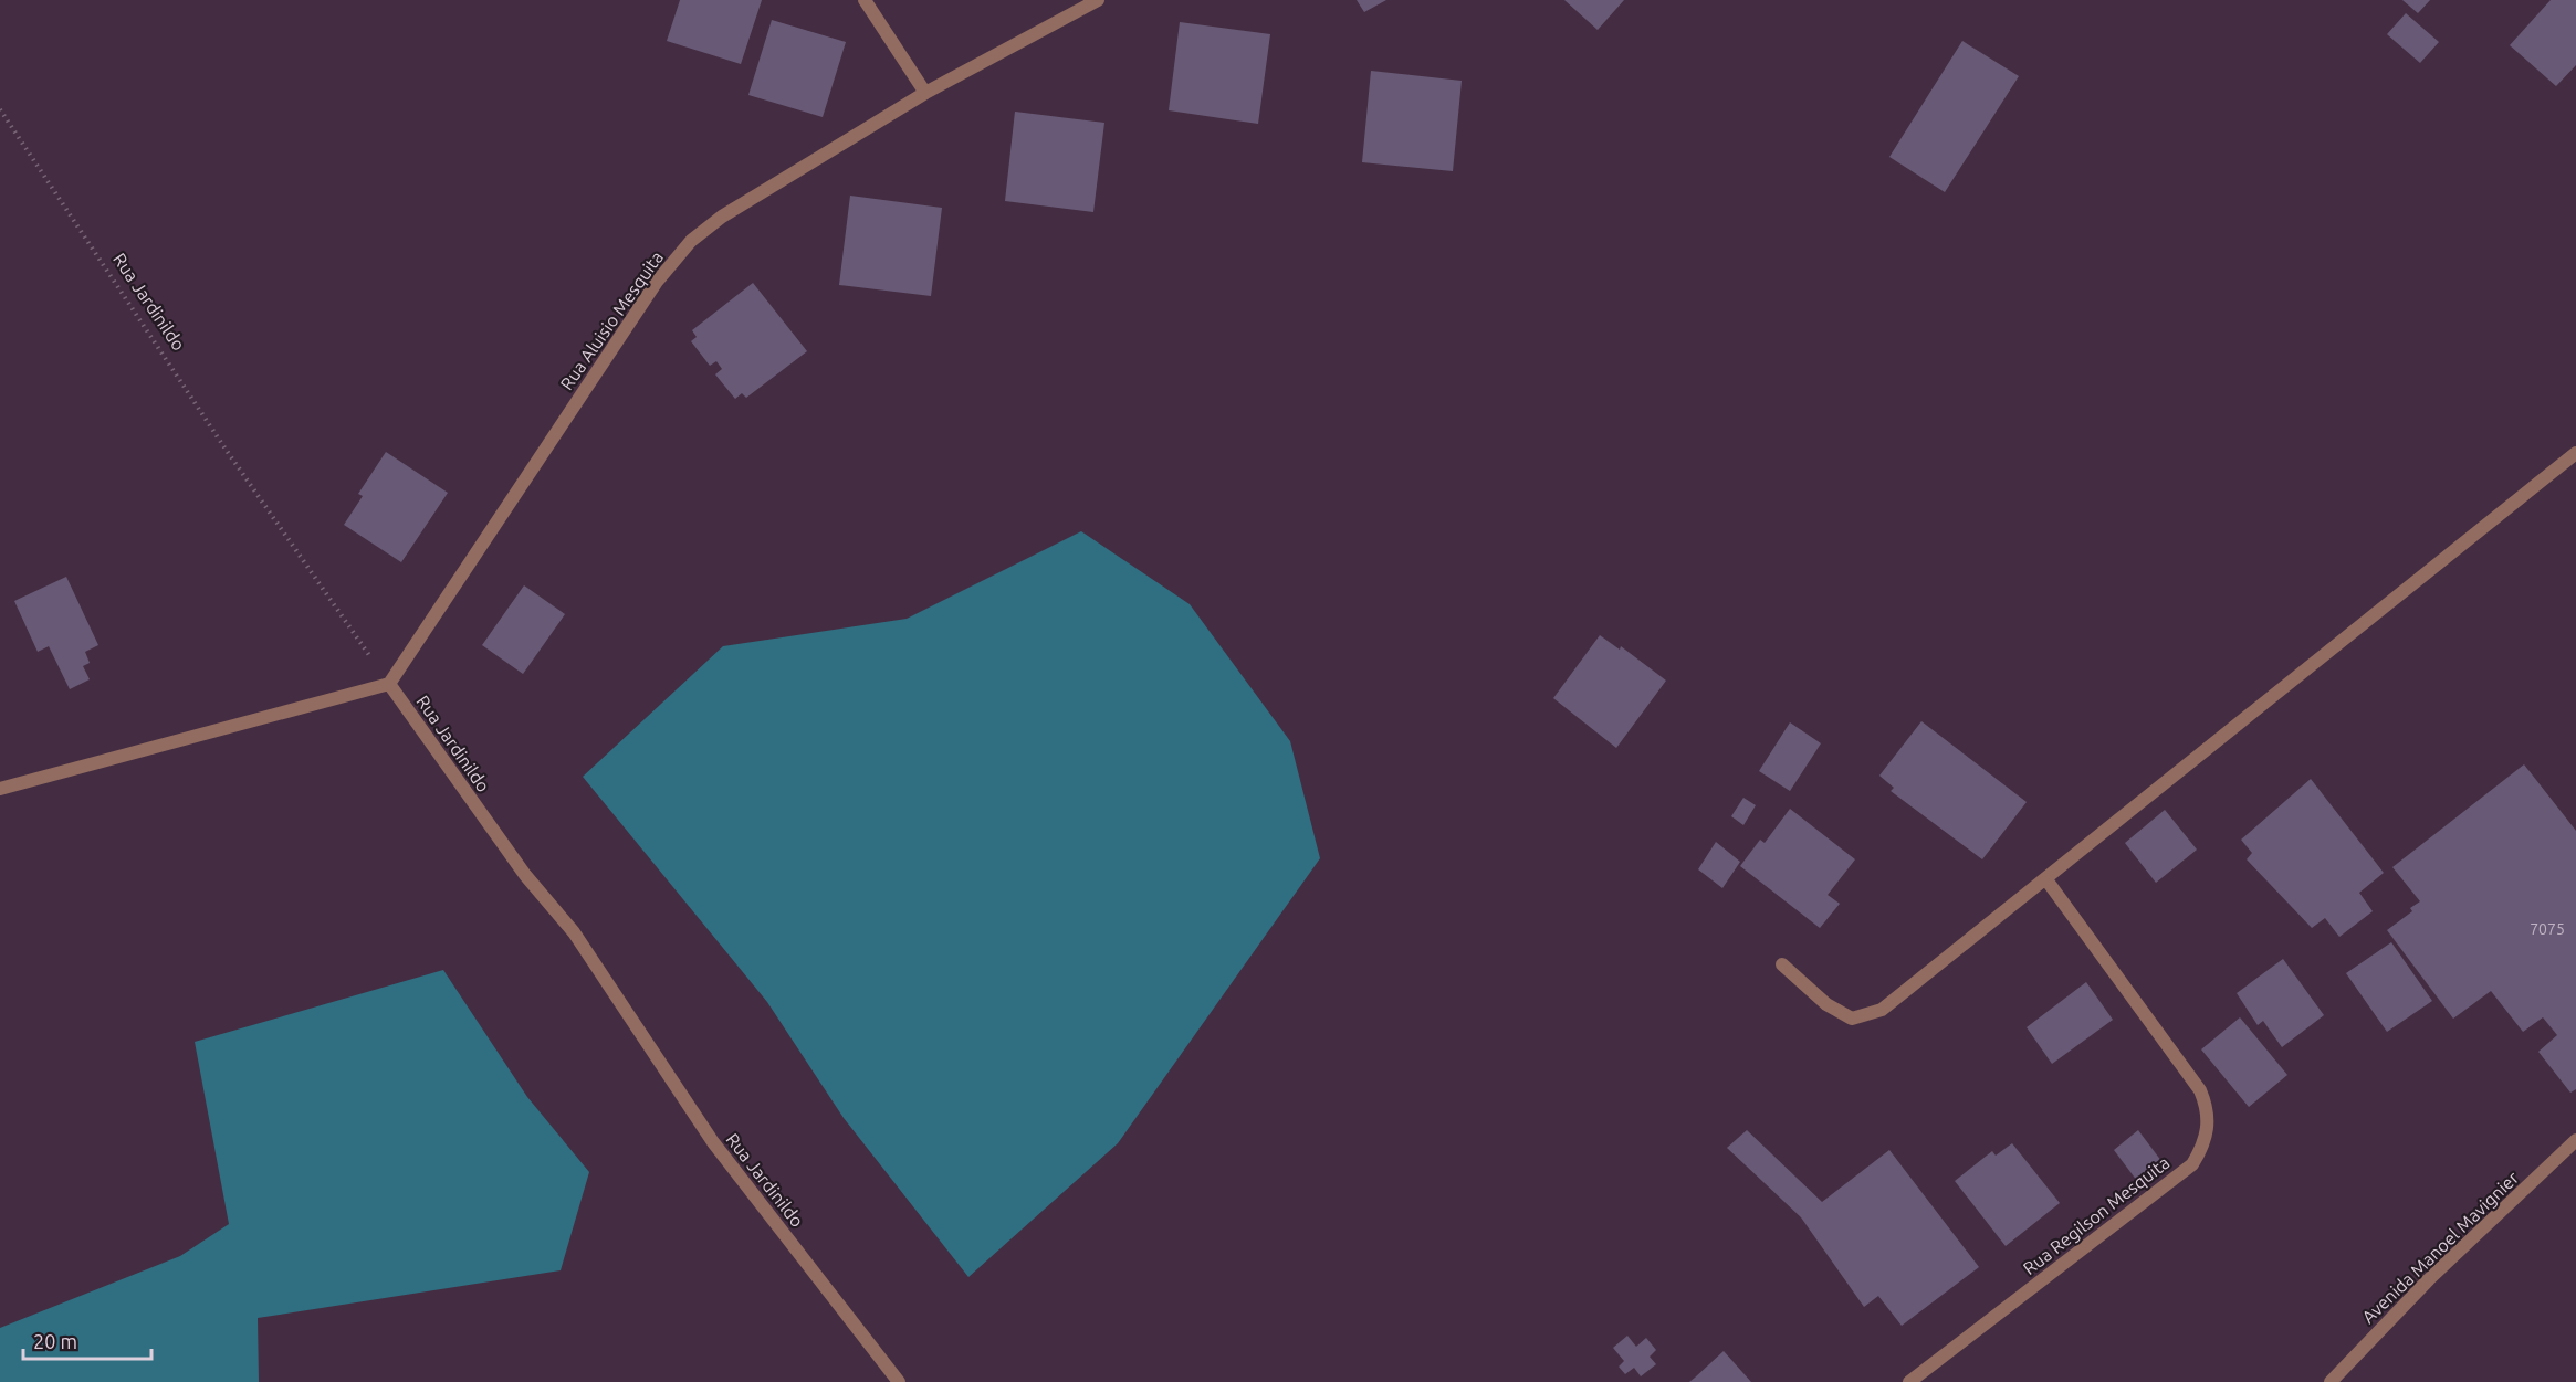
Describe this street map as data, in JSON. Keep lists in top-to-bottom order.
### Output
{
  "streets": {
    "street": [
      "Rua Jardinildo",
      "Rua Aluisio Mesquita",
      "Rua Regilson Mesquita",
      "Avenida Manoel Mavignier"
    ]
  },
  "crossings": [
    ["Rua Jardinildo", "Rua Aluisio Mesquita"]
  ],
  "house_numbers": ["7075"],
  "scale_bar": "20 m"
}
